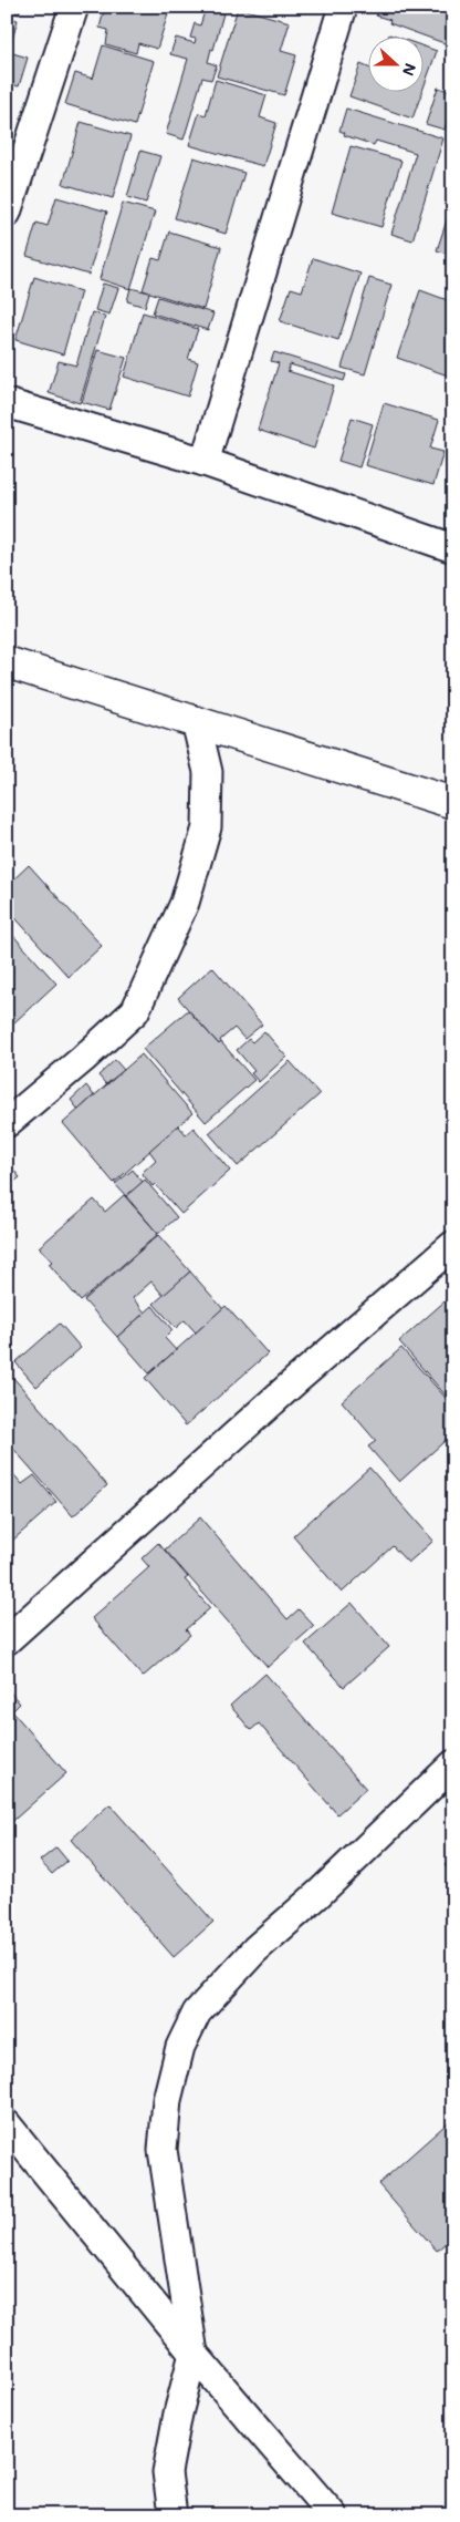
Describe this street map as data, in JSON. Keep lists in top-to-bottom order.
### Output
{
  "north": "right"
}
